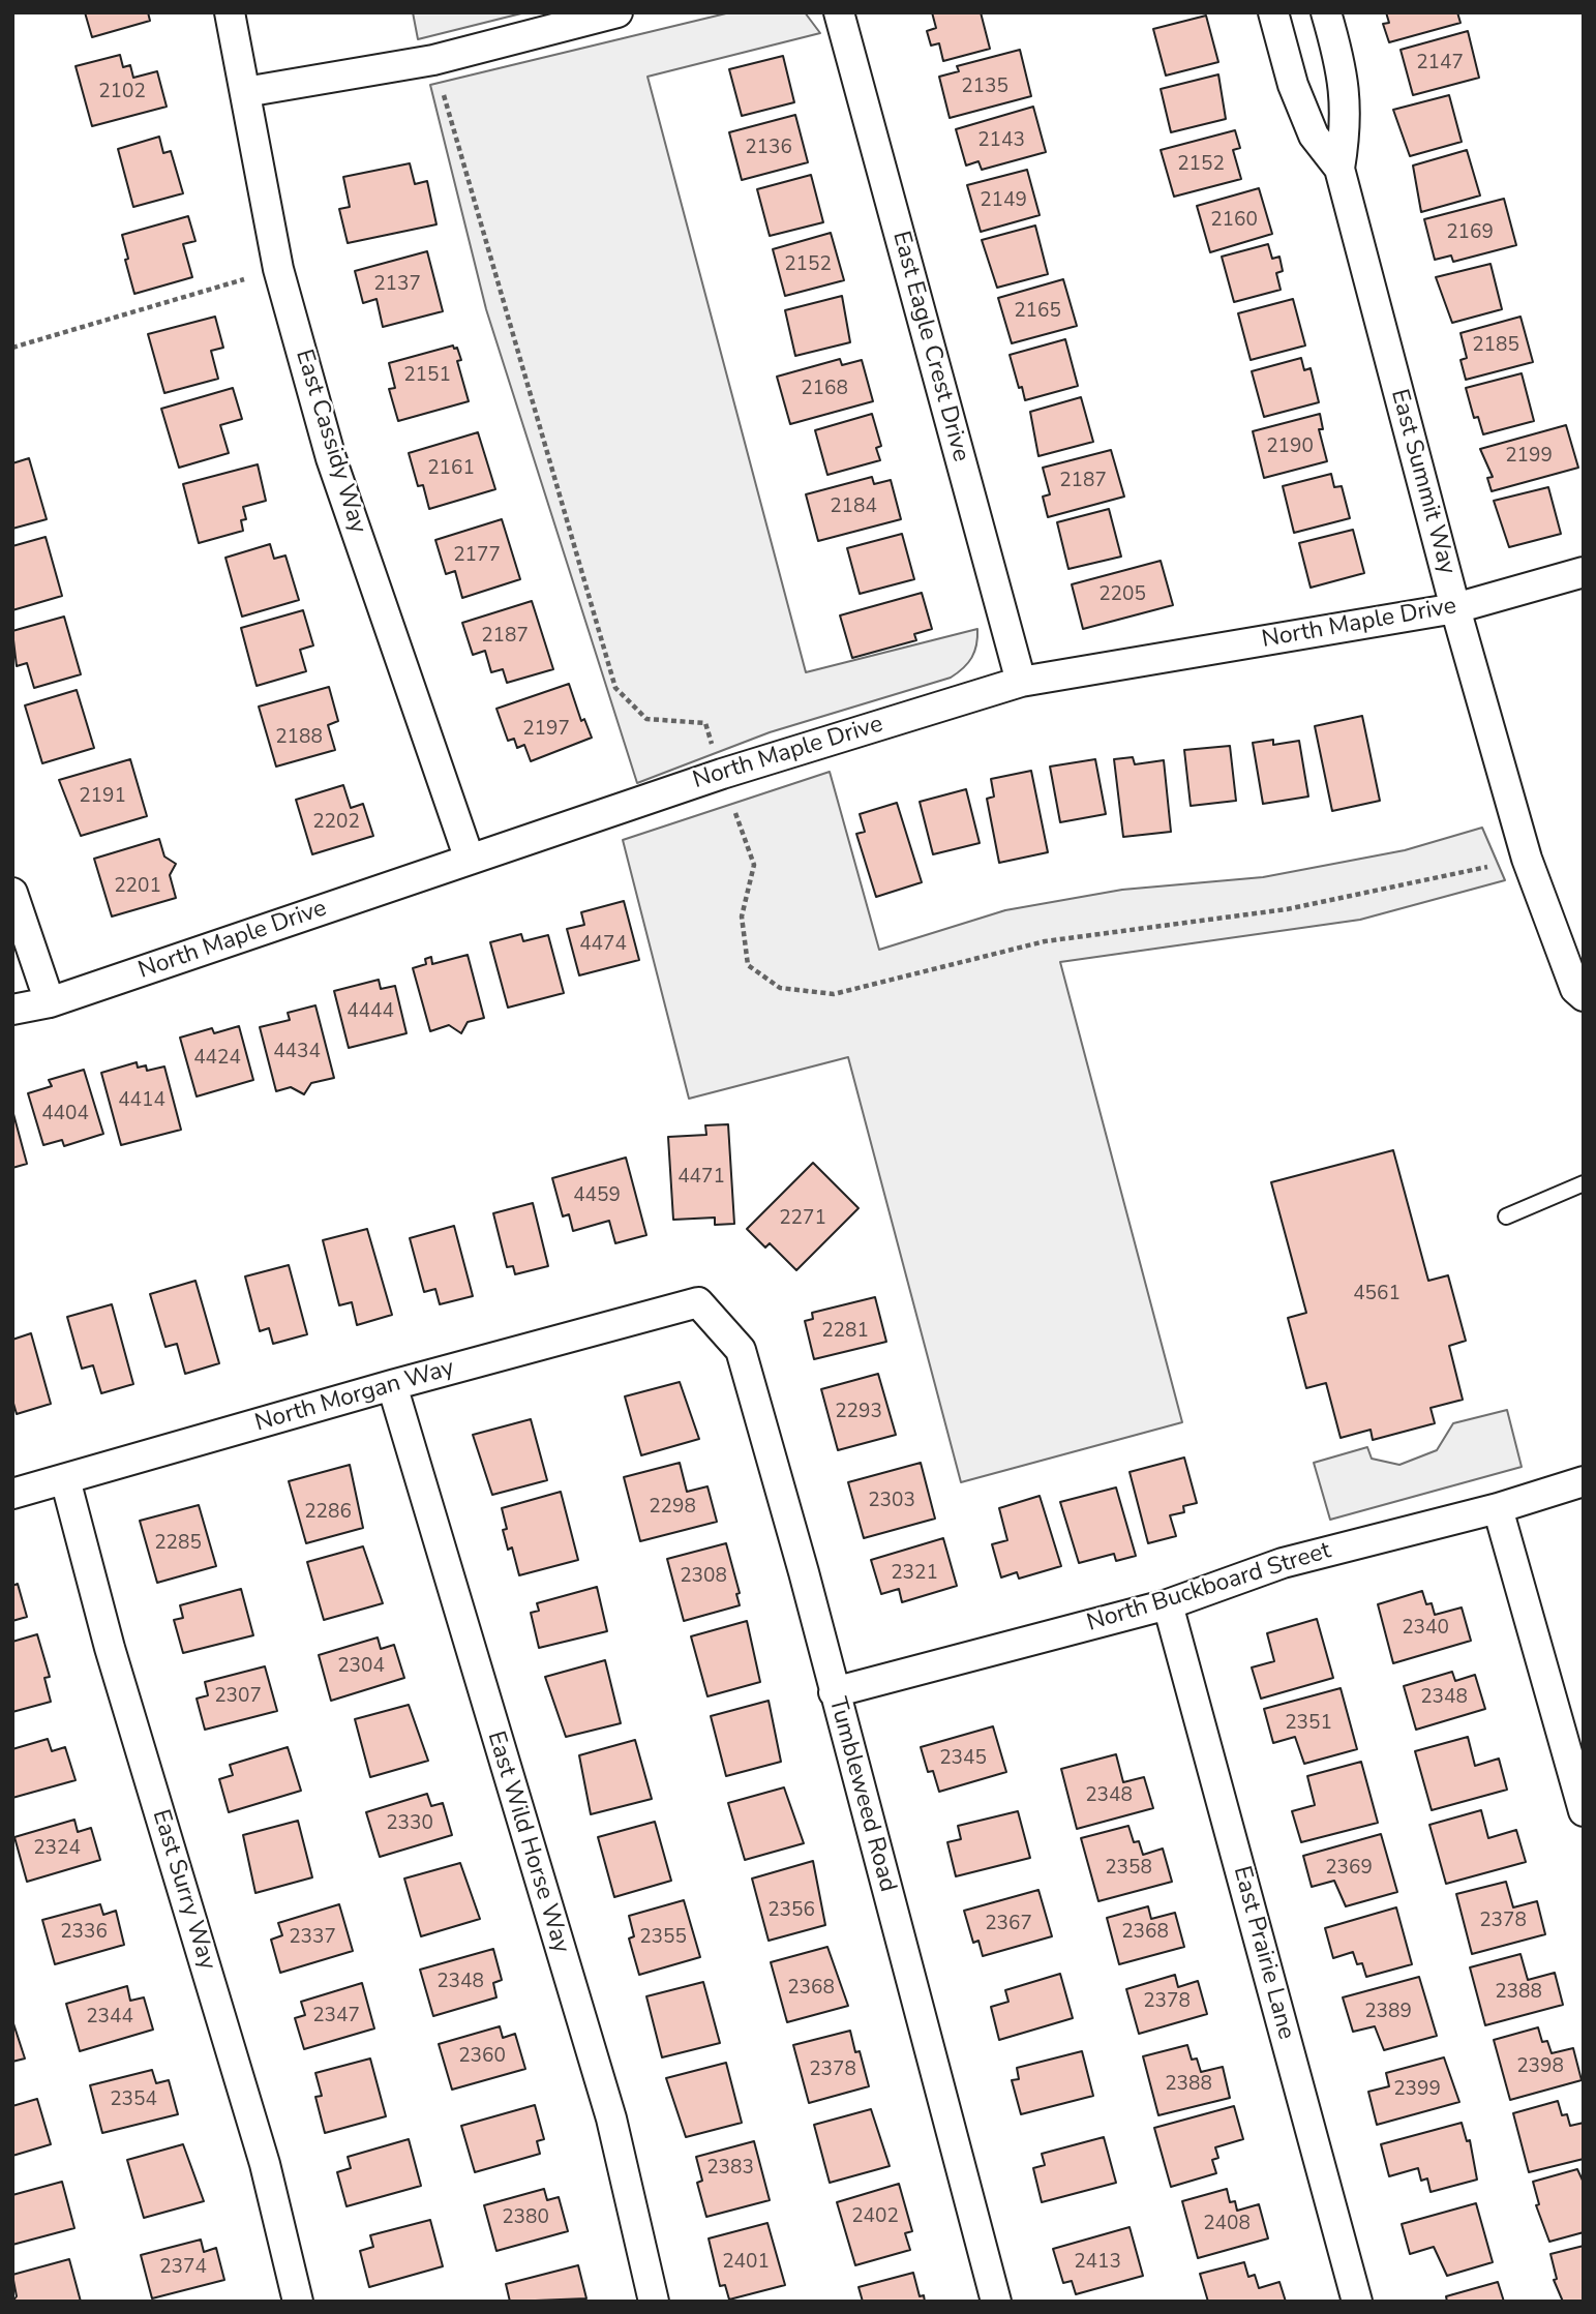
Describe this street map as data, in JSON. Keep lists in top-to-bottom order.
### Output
{
  "streets": {
    "street": [
      "East Eagle Crest Drive",
      "East Cassidy Way",
      "East Summit Way",
      "North Maple Drive",
      "North Morgan Way",
      "North Buckboard Street",
      "Tumbleweed Road",
      "East Wild Horse Way",
      "East Surry Way",
      "East Prairie Lane"
    ]
  },
  "crossings": [
    ["East Eagle Crest Drive", "North Maple Drive"],
    ["East Cassidy Way", "North Maple Drive"],
    ["East Summit Way", "North Maple Drive"],
    ["North Morgan Way", "Tumbleweed Road"],
    ["North Morgan Way", "East Wild Horse Way"],
    ["North Morgan Way", "East Surry Way"],
    ["North Buckboard Street", "Tumbleweed Road"],
    ["North Buckboard Street", "East Prairie Lane"]
  ],
  "house_numbers": [
    "2147",
    "2135",
    "2102",
    "2143",
    "2136",
    "2152",
    "2149",
    "2160",
    "2169",
    "2152",
    "2137",
    "2165",
    "2185",
    "2151",
    "2168",
    "2190",
    "2199",
    "2161",
    "2187",
    "2184",
    "2177",
    "2205",
    "2187",
    "2197",
    "2188",
    "2191",
    "2202",
    "2201",
    "4474",
    "4444",
    "4434",
    "4424",
    "4414",
    "4404",
    "4471",
    "4459",
    "2271",
    "4561",
    "2281",
    "2293",
    "2303",
    "2298",
    "2286",
    "2285",
    "2321",
    "2308",
    "2340",
    "2304",
    "2307",
    "2348",
    "2351",
    "2345",
    "2348",
    "2330",
    "2324",
    "2358",
    "2369",
    "2356",
    "2378",
    "2367",
    "2336",
    "2368",
    "2337",
    "2355",
    "2348",
    "2368",
    "2388",
    "2378",
    "2389",
    "2347",
    "2344",
    "2360",
    "2398",
    "2378",
    "2388",
    "2399",
    "2354",
    "2383",
    "2402",
    "2380",
    "2408",
    "2401",
    "2413",
    "2374"
  ]
}
